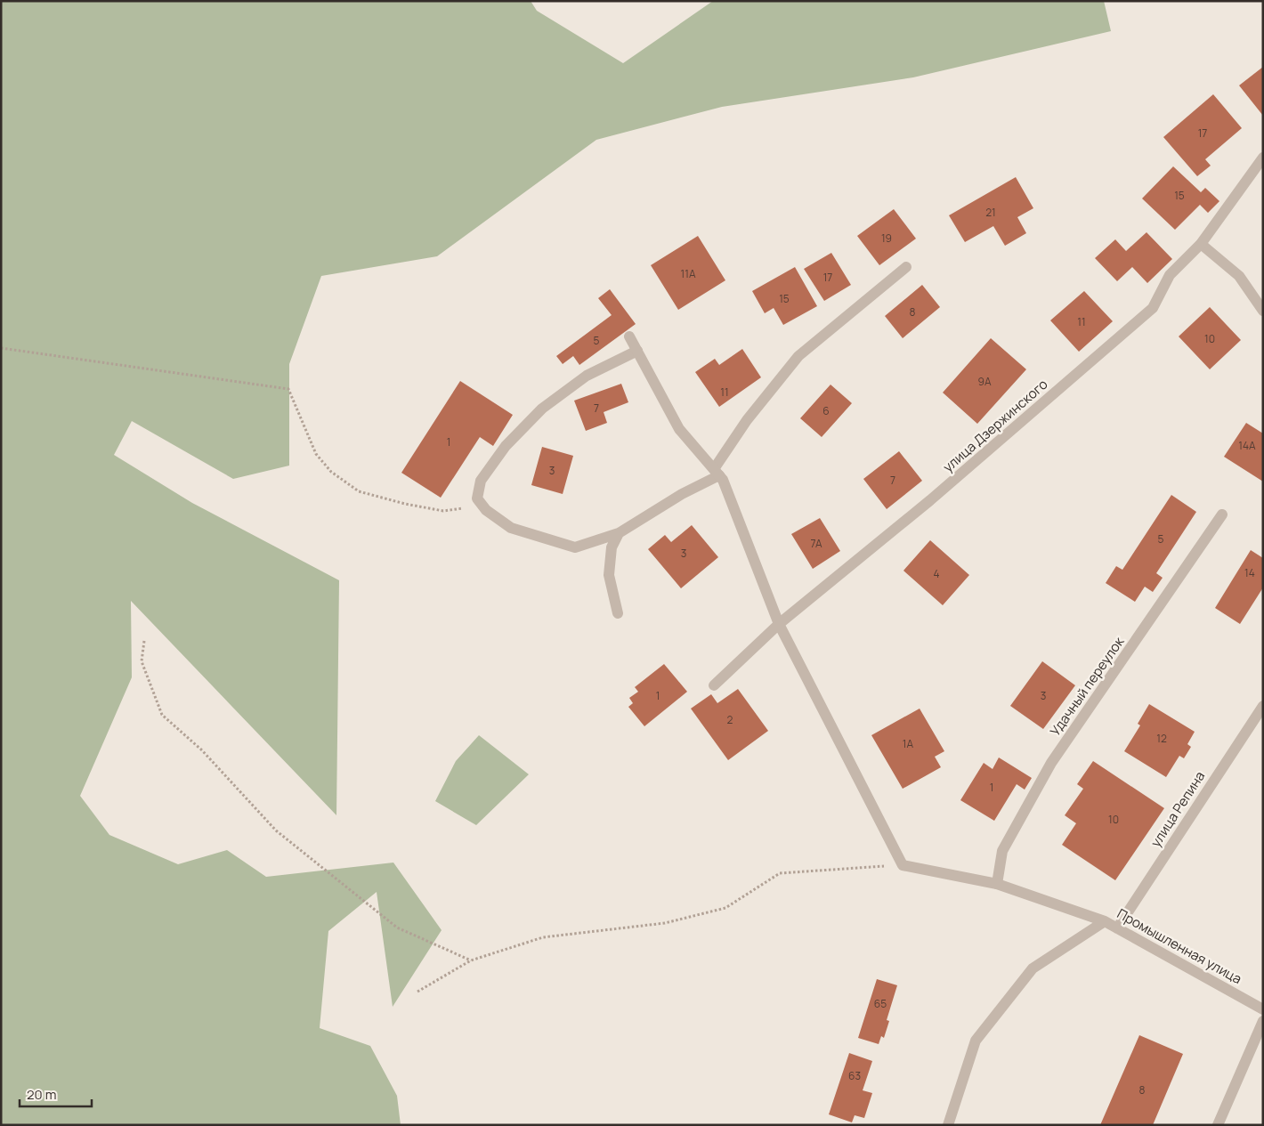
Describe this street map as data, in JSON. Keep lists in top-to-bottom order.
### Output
{
  "streets": {
    "street": [
      "улица Дзержинского",
      "Удачный переулок",
      "улица Репина",
      "Промышленная улица"
    ]
  },
  "crossings": [
    ["Удачный переулок", "Промышленная улица"],
    ["улица Репина", "Промышленная улица"]
  ],
  "house_numbers": [
    "17",
    "15",
    "21",
    "19",
    "11А",
    "17",
    "15",
    "8",
    "11",
    "10",
    "5",
    "9А",
    "11",
    "7",
    "6",
    "1",
    "14А",
    "3",
    "7",
    "5",
    "7А",
    "3",
    "14",
    "4",
    "1",
    "3",
    "2",
    "12",
    "1А",
    "1",
    "10",
    "65",
    "63",
    "8"
  ],
  "scale_bar": "20 m"
}
